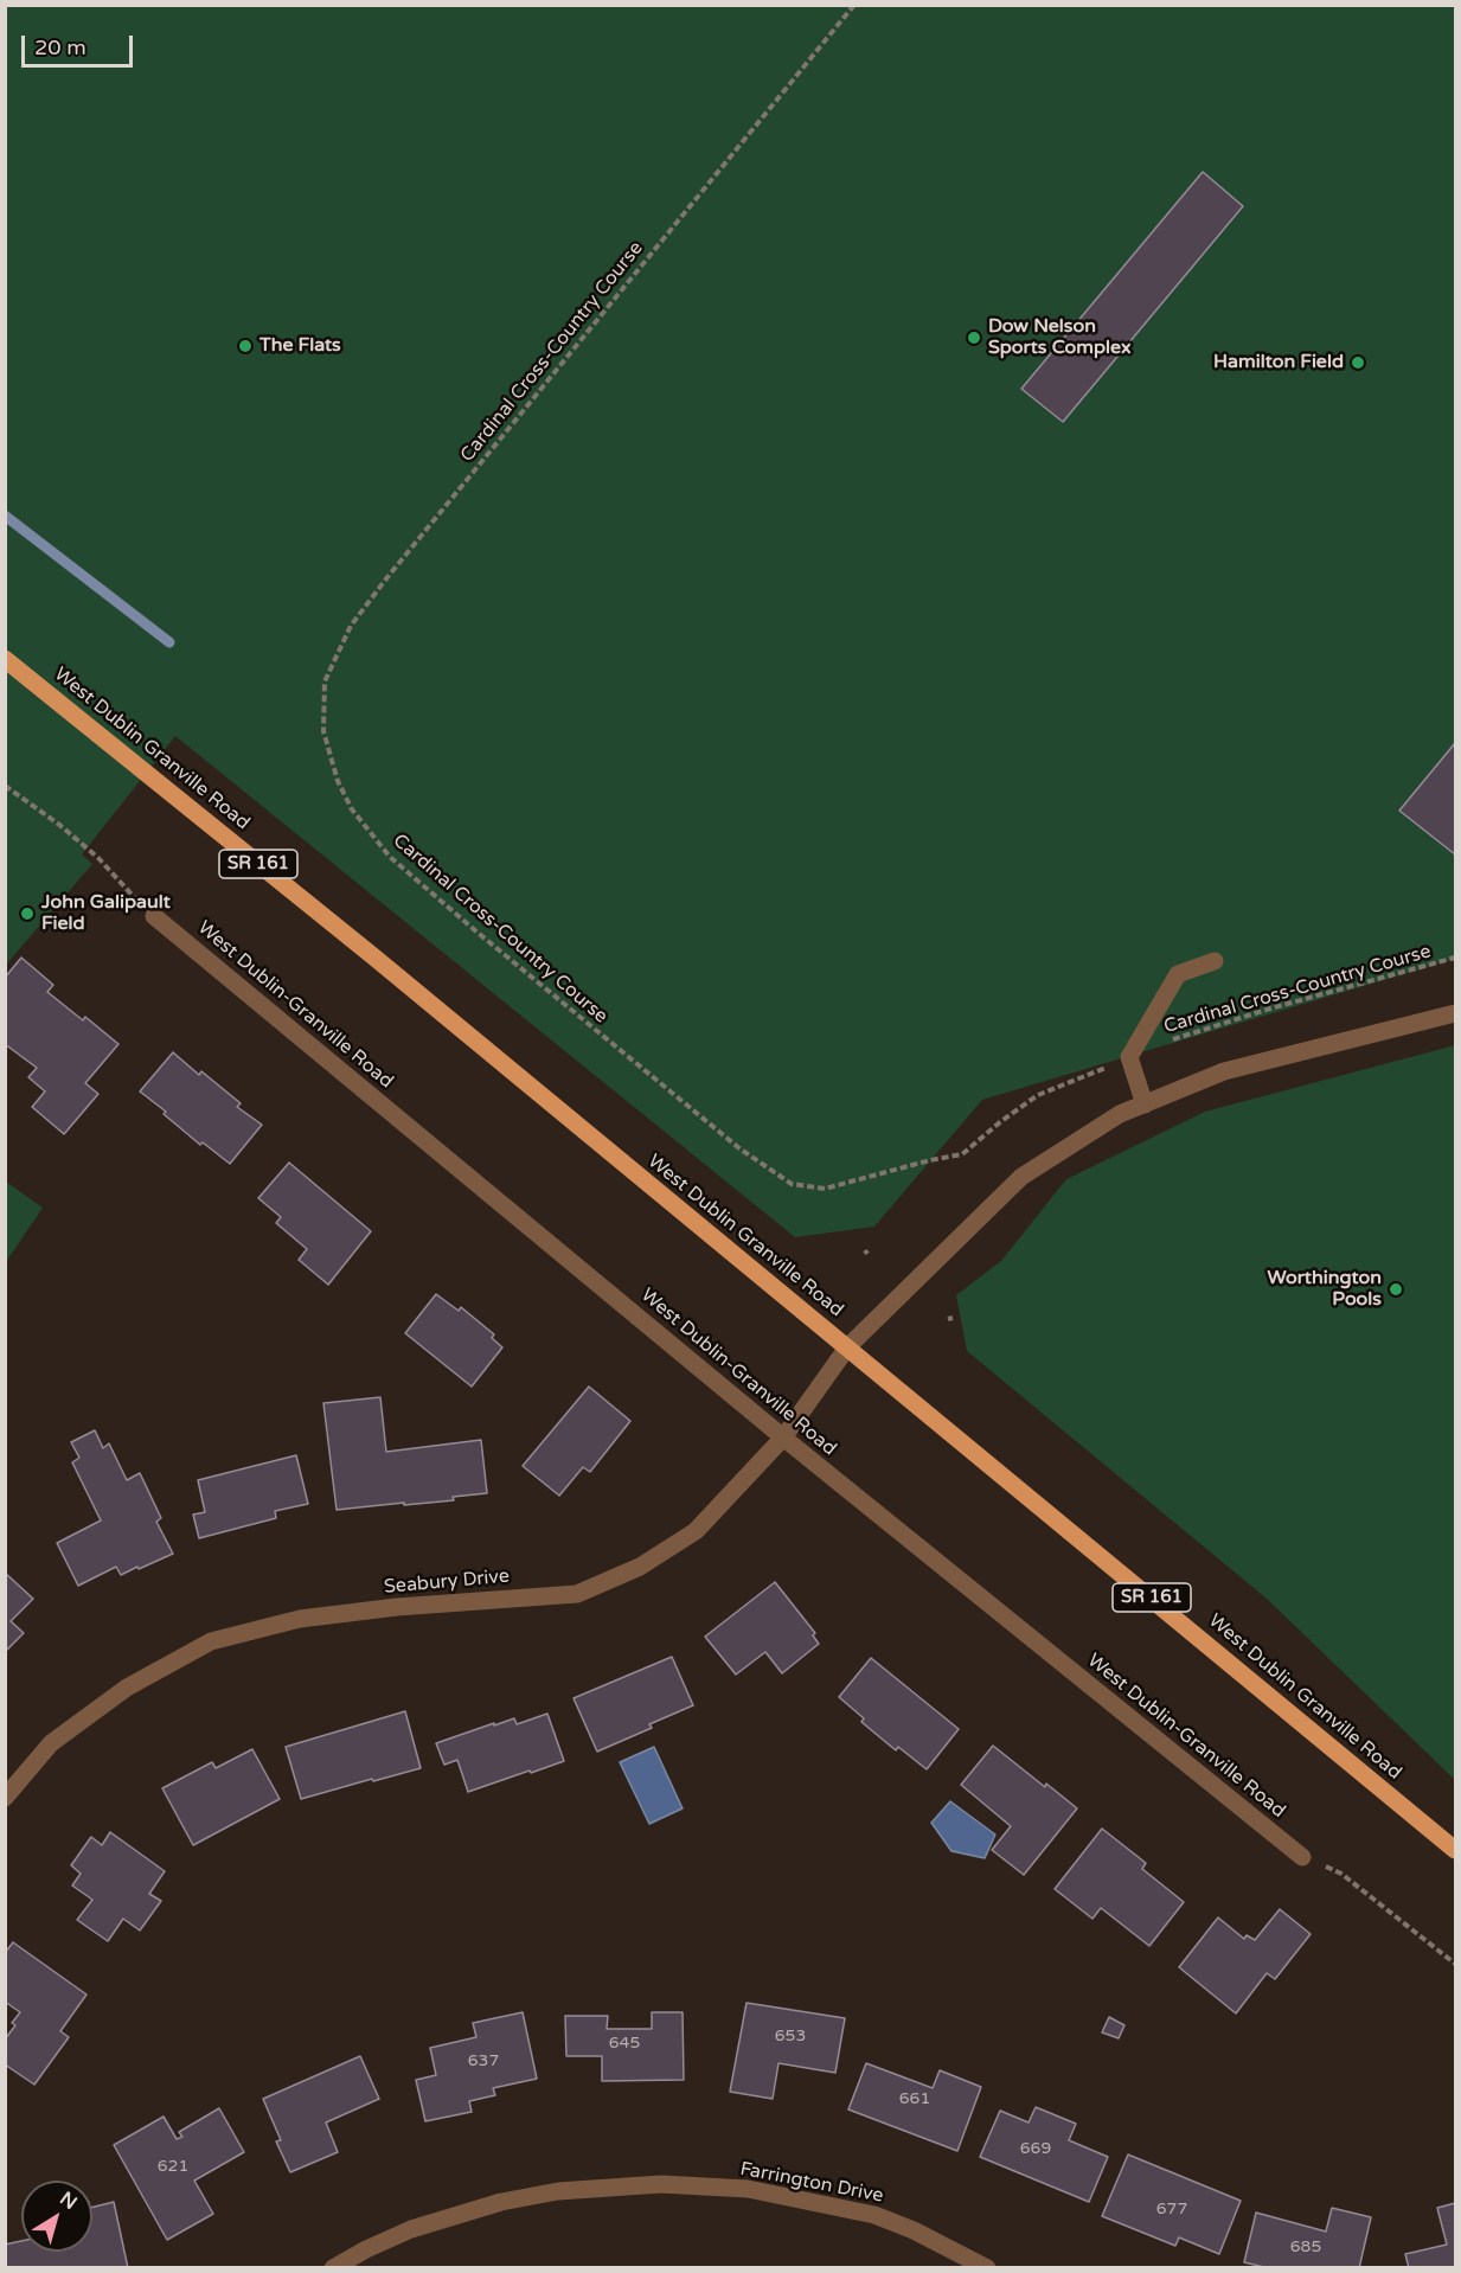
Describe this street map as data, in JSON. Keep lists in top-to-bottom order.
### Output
{
  "streets": {
    "main road": ["West Dublin Granville Road", "SR 161"],
    "street": ["West Dublin-Granville Road", "Seabury Drive", "Farrington Drive"],
    "path": ["Cardinal Cross-Country Course"]
  },
  "crossings": [
    ["West Dublin Granville Road", "Seabury Drive"],
    ["West Dublin-Granville Road", "Seabury Drive"]
  ],
  "places": [
    "Dow Nelson Sports Complex",
    "The Flats",
    "Hamilton Field",
    "John Galipault Field",
    "Worthington Pools"
  ],
  "house_numbers": [
    "653",
    "645",
    "637",
    "661",
    "669",
    "621",
    "677",
    "685"
  ],
  "scale_bar": "20 m",
  "north": "top right"
}
